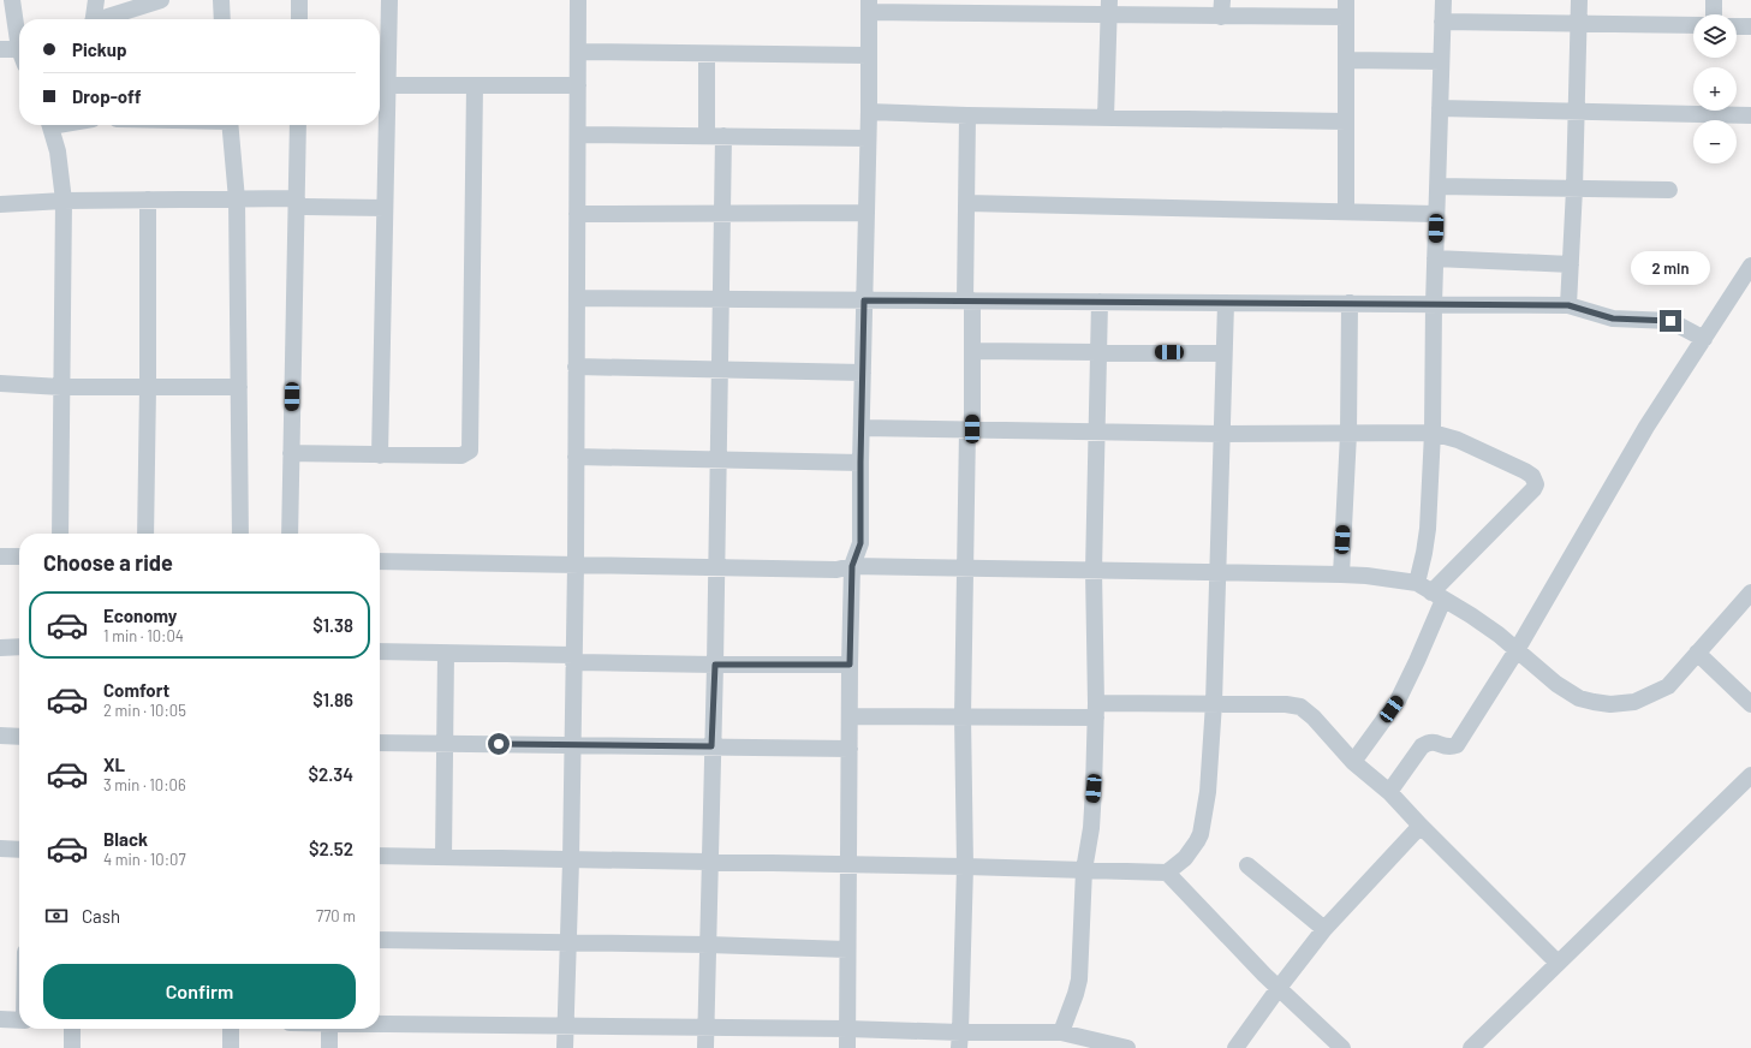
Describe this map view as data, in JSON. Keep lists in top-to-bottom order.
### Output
{
  "page": {
    "map_buttons": ["+", "−"],
    "banner": ["Pickup", "Drop-off"],
    "bubble": "2 min",
    "heading": "Choose a ride",
    "list": [
      {
        "name": "Economy",
        "note": "1 min · 10:04",
        "value": "$1.38"
      },
      {
        "name": "Comfort",
        "note": "2 min · 10:05",
        "value": "$1.86"
      },
      {
        "name": "XL",
        "note": "3 min · 10:06",
        "value": "$2.34"
      },
      {
        "name": "Black",
        "note": "4 min · 10:07",
        "value": "$2.52"
      }
    ],
    "pay": ["Cash", "770 m"],
    "buttons": "Confirm"
  }
}
